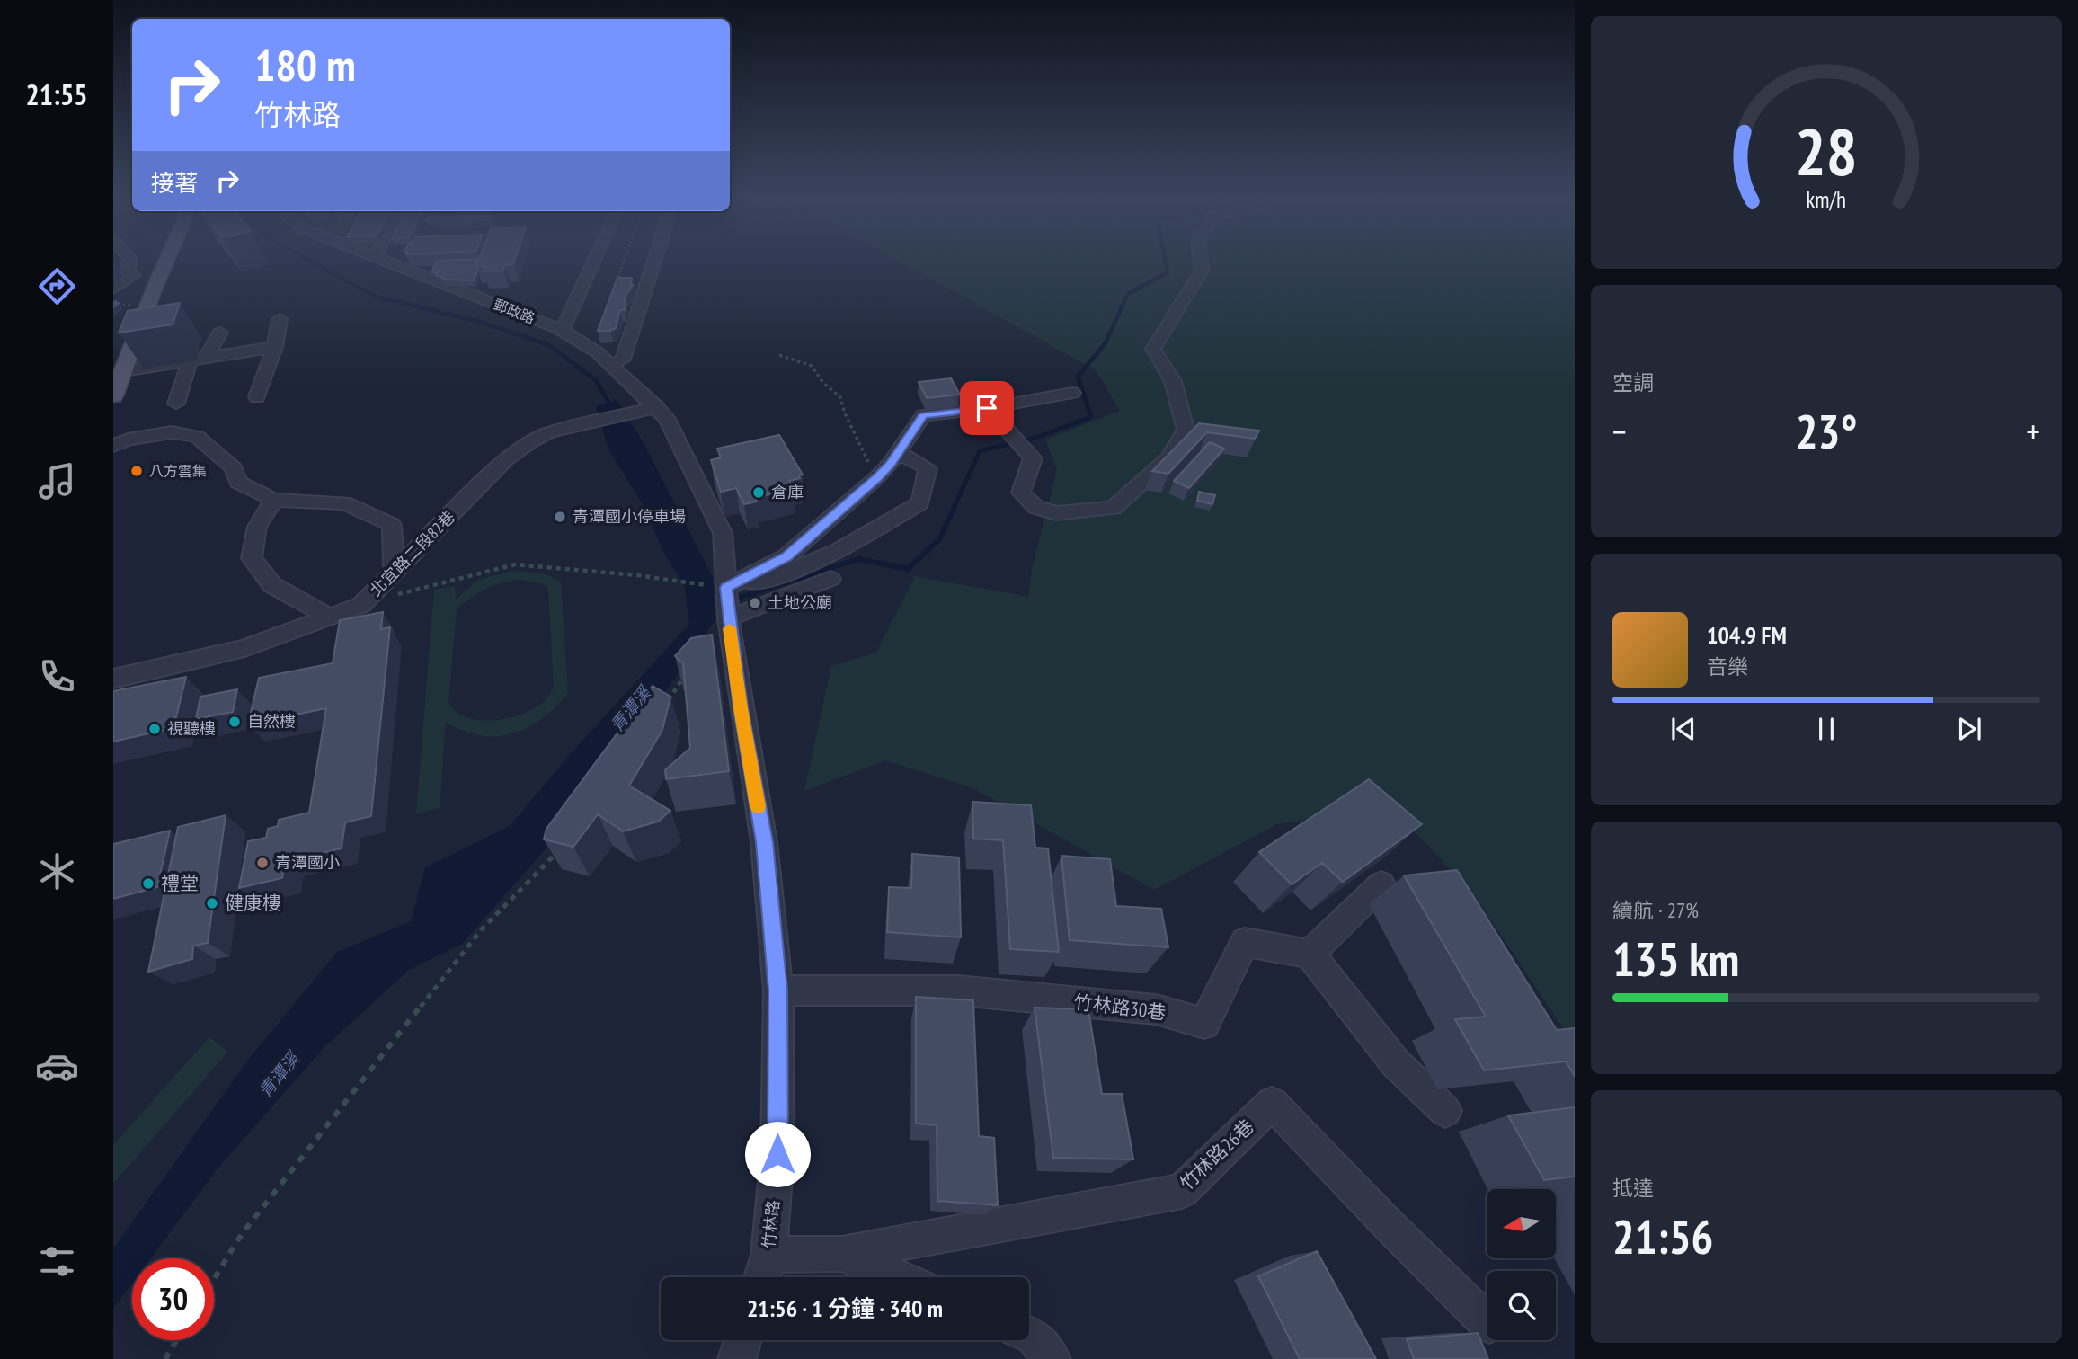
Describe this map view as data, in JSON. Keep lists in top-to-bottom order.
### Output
{
  "streets": {
    "street": [
      "郵政路",
      "北宜路二段82巷",
      "竹林路30巷",
      "竹林路26巷",
      "竹林路"
    ]
  },
  "crossings": [
    ["郵政路", "北宜路二段82巷"],
    ["郵政路", "竹林路"],
    ["竹林路30巷", "竹林路"],
    ["竹林路26巷", "竹林路"]
  ],
  "water": ["青潭溪"],
  "places": [
    "八方雲集",
    "倉庫",
    "青潭國小停車場",
    "土地公廟",
    "自然樓",
    "視聽樓",
    "青潭國小",
    "禮堂",
    "健康樓"
  ],
  "north": "left",
  "page": {
    "tabs": "21:55",
    "turn": ["180 m", "竹林路"],
    "then": "接著",
    "tile": [
      "空調",
      ["續航 · 27%", "135 km"],
      ["抵達", "21:56"]
    ],
    "heat": ["−", "23°", "+"],
    "song": ["104.9 FM", "音樂"],
    "limit": "30",
    "trip": "21:56 · 1 分鐘 · 340 m",
    "gauge": ["28", "km/h"]
  }
}
